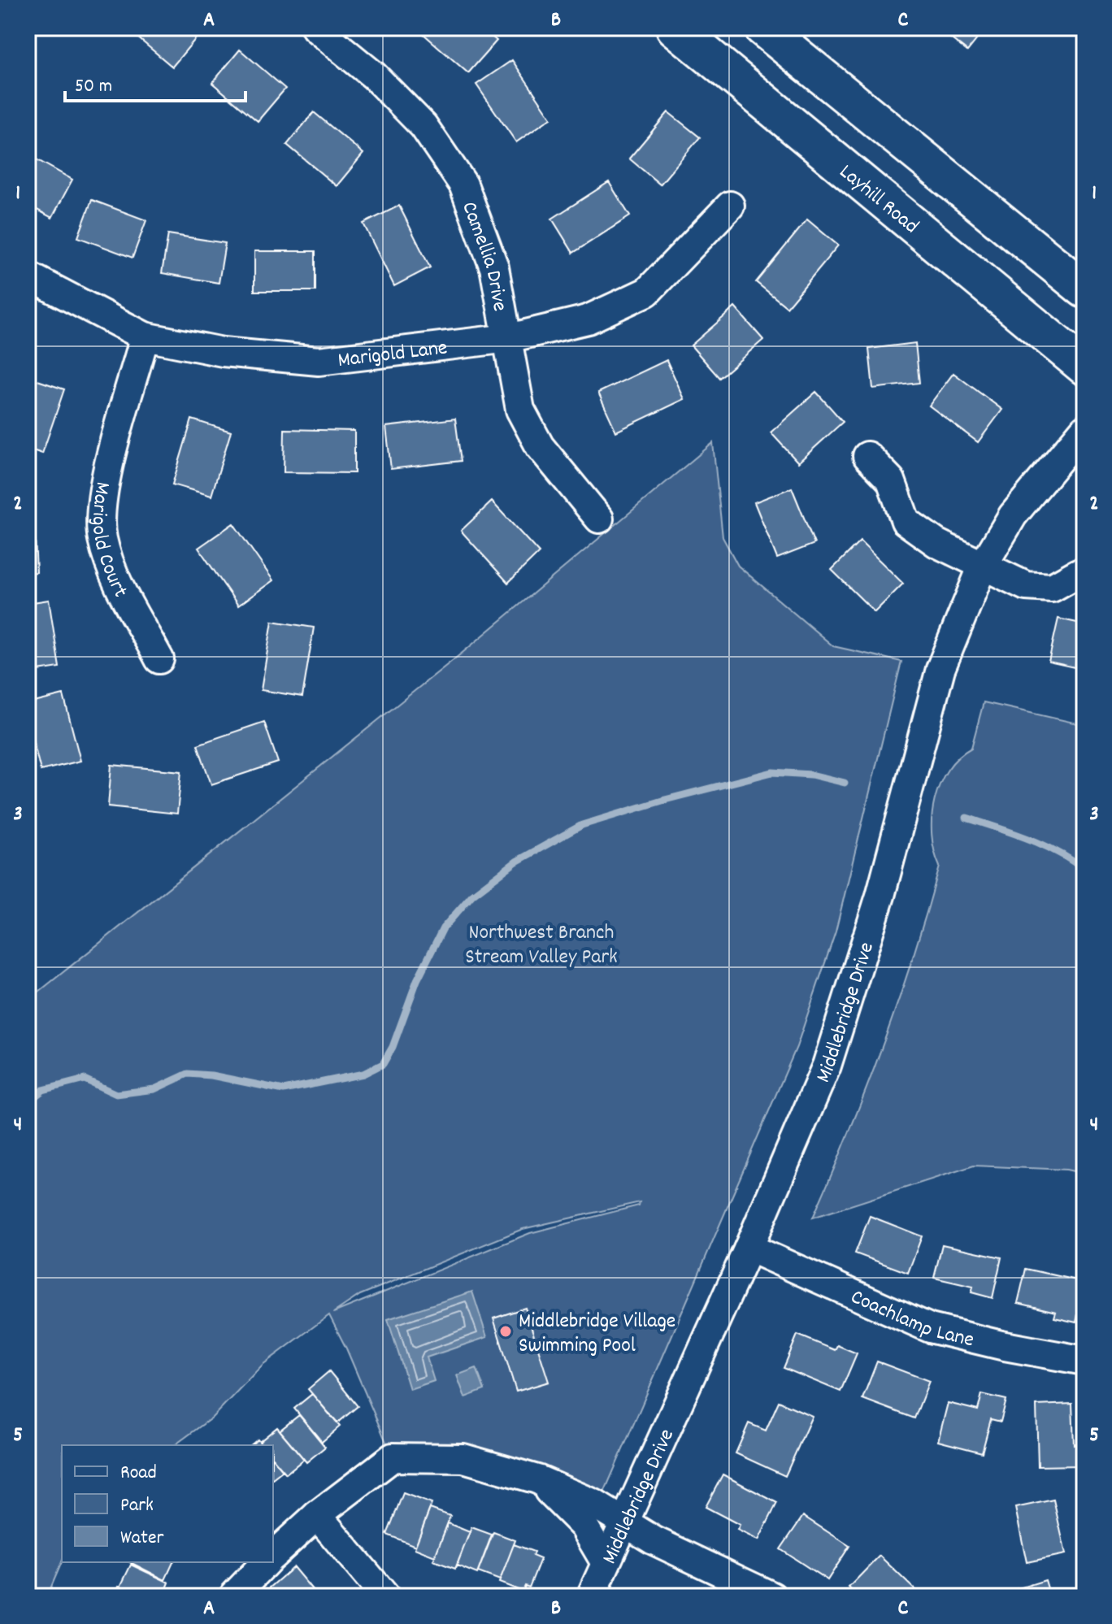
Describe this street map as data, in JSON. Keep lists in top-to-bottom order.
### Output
{
  "streets": {
    "main road": ["Layhill Road"],
    "street": [
      "Camellia Drive",
      "Marigold Lane",
      "Marigold Court",
      "Middlebridge Drive",
      "Coachlamp Lane"
    ]
  },
  "crossings": [
    ["Camellia Drive", "Marigold Lane"],
    ["Marigold Lane", "Marigold Court"],
    ["Middlebridge Drive", "Coachlamp Lane"]
  ],
  "parks": ["Northwest Branch Stream Valley Park"],
  "places": ["Middlebridge Village Swimming Pool"],
  "legend": ["Road", "Park", "Water"],
  "scale_bar": "50 m",
  "grid": {
    "columns": ["A", "B", "C"],
    "rows": [
      "1",
      "2",
      "3",
      "4",
      "5"
    ]
  }
}
